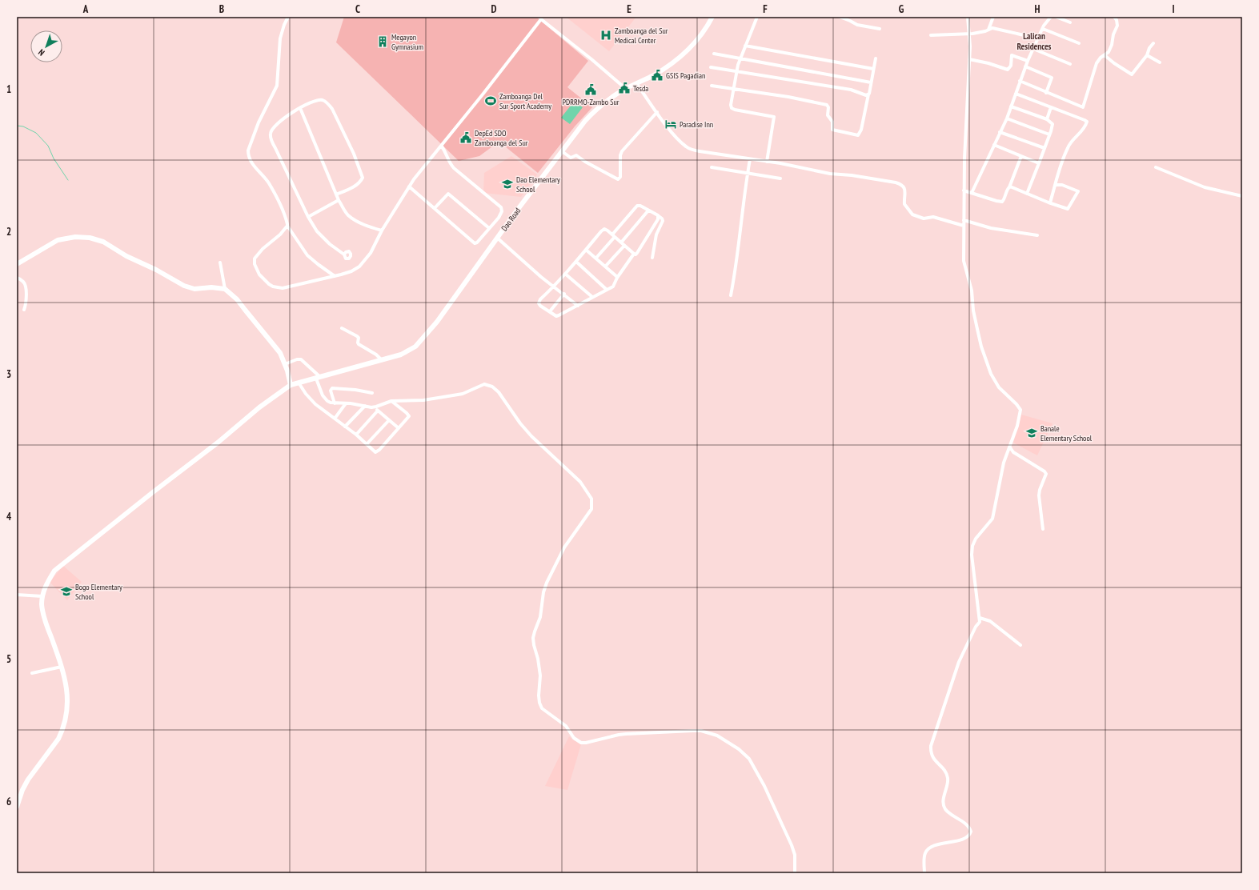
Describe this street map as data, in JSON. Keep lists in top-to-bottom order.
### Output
{
  "streets": {
    "street": ["Dao Road"]
  },
  "districts": ["Lalican Residences"],
  "places": {
    "hospital": ["Zamboanga del Sur Medical Center"],
    "building": ["Megayon Gymnasium"],
    "public building": [
      "GSIS Pagadian",
      "Tesda",
      "PDRRMO-Zambo Sur",
      "DepEd SDO Zamboanga del Sur"
    ],
    "sports": ["Zamboanga Del Sur Sport Academy"],
    "hotel": ["Paradise Inn"],
    "school or university": ["Dao Elementary School", "Banale Elementary School", "Bogo Elementary School"]
  },
  "north": "bottom left",
  "grid": {
    "columns": [
      "A",
      "B",
      "C",
      "D",
      "E",
      "F",
      "G",
      "H",
      "I"
    ],
    "rows": [
      "1",
      "2",
      "3",
      "4",
      "5",
      "6"
    ]
  }
}
